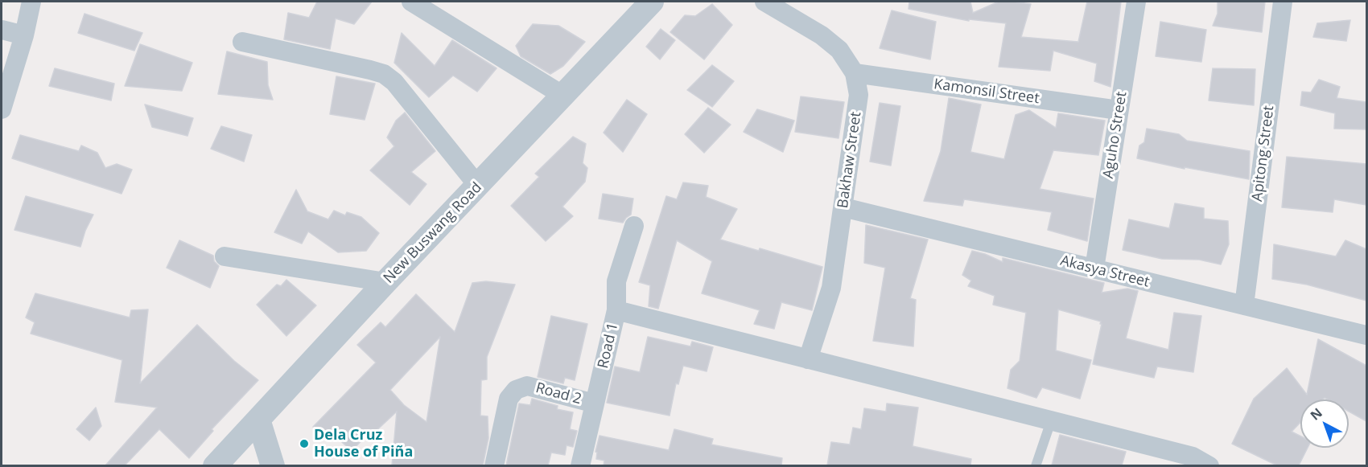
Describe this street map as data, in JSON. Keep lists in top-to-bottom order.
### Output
{
  "streets": {
    "street": [
      "Kamonsil Street",
      "Aguho Street",
      "Apitong Street",
      "Bakhaw Street",
      "New Buswang Road",
      "Akasya Street",
      "Road 1",
      "Road 2"
    ]
  },
  "crossings": [
    ["Kamonsil Street", "Aguho Street"],
    ["Kamonsil Street", "Bakhaw Street"],
    ["Aguho Street", "Akasya Street"],
    ["Apitong Street", "Akasya Street"],
    ["Bakhaw Street", "Akasya Street"],
    ["Road 1", "Road 2"]
  ],
  "places": ["Dela Cruz House of Piña"],
  "north": "top left"
}
